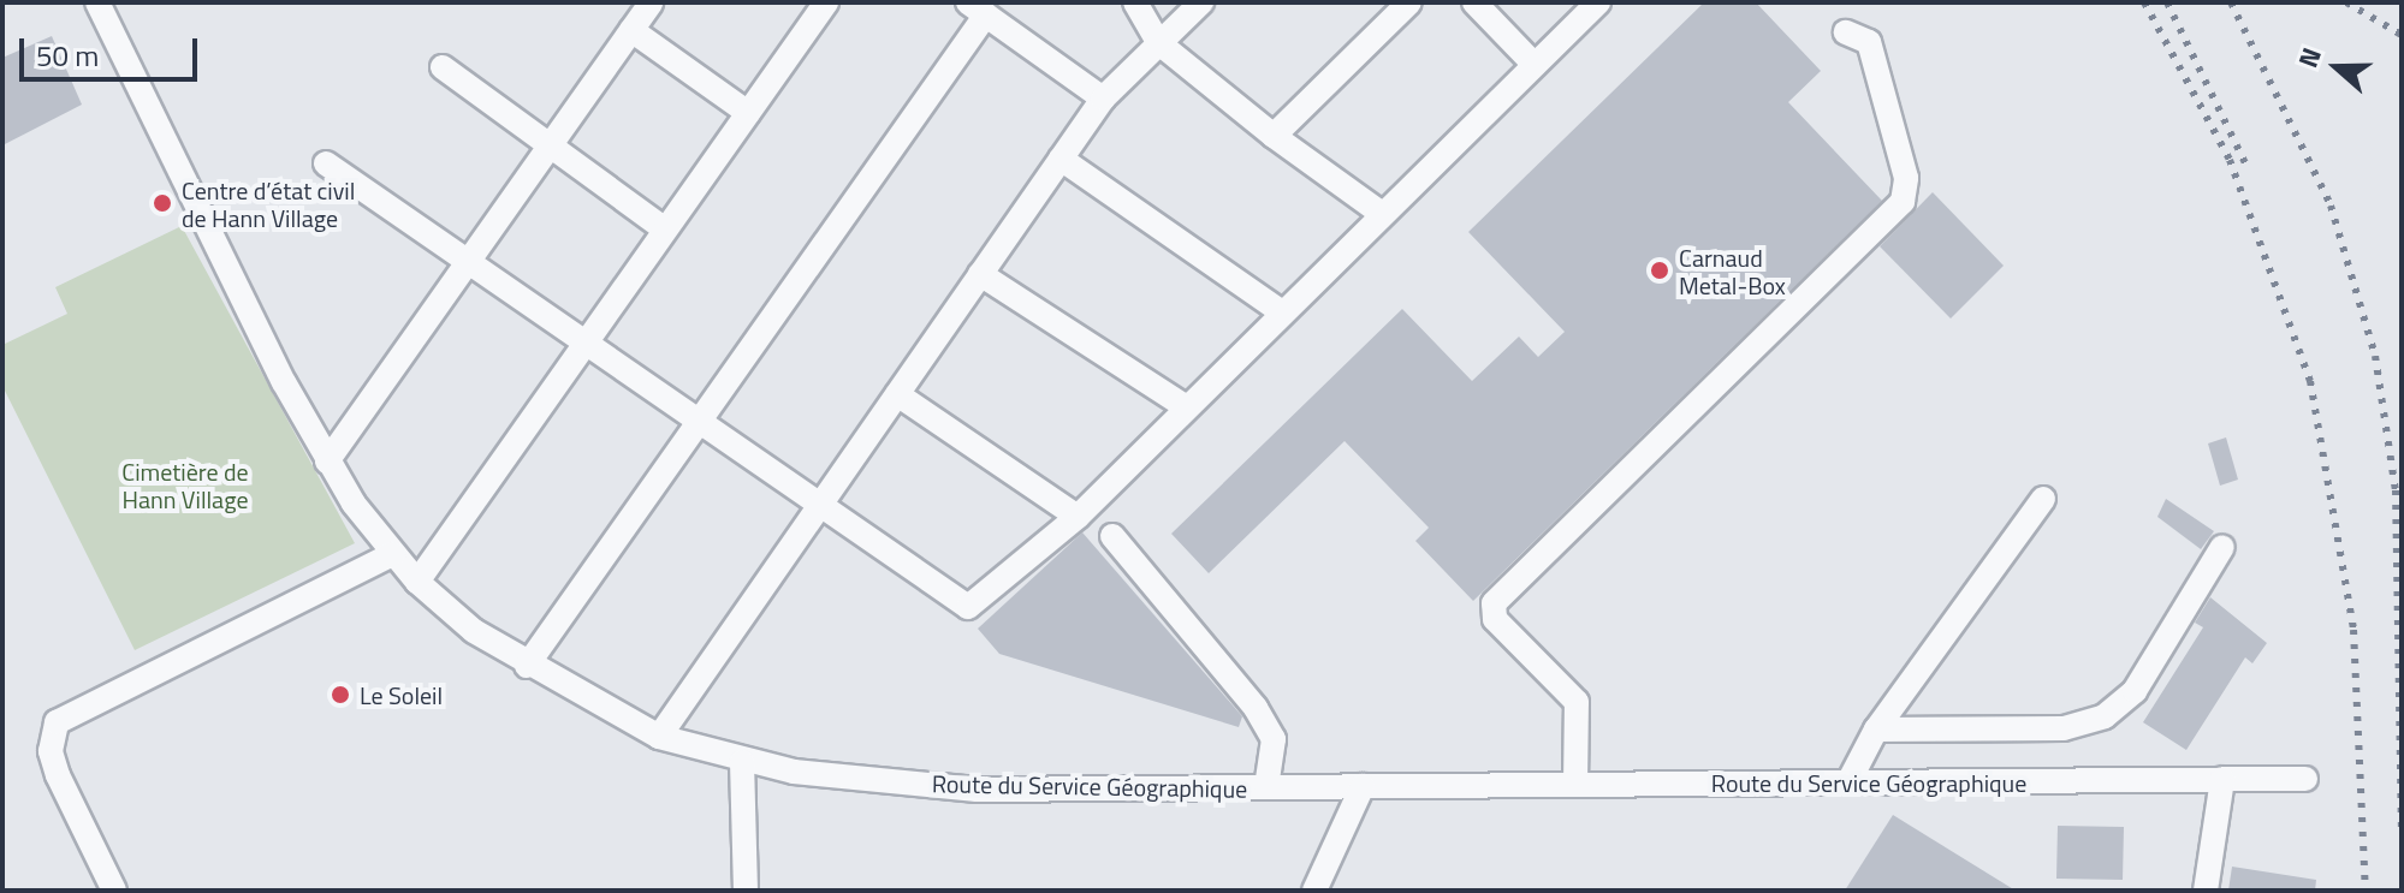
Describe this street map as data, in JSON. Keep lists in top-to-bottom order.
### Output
{
  "streets": {
    "street": ["Route du Service Géographique"]
  },
  "parks": ["Cimetière de Hann Village"],
  "places": ["Centre d’état civil de Hann Village", "Carnaud Metal-Box", "Le Soleil"],
  "scale_bar": "50 m",
  "north": "left"
}
